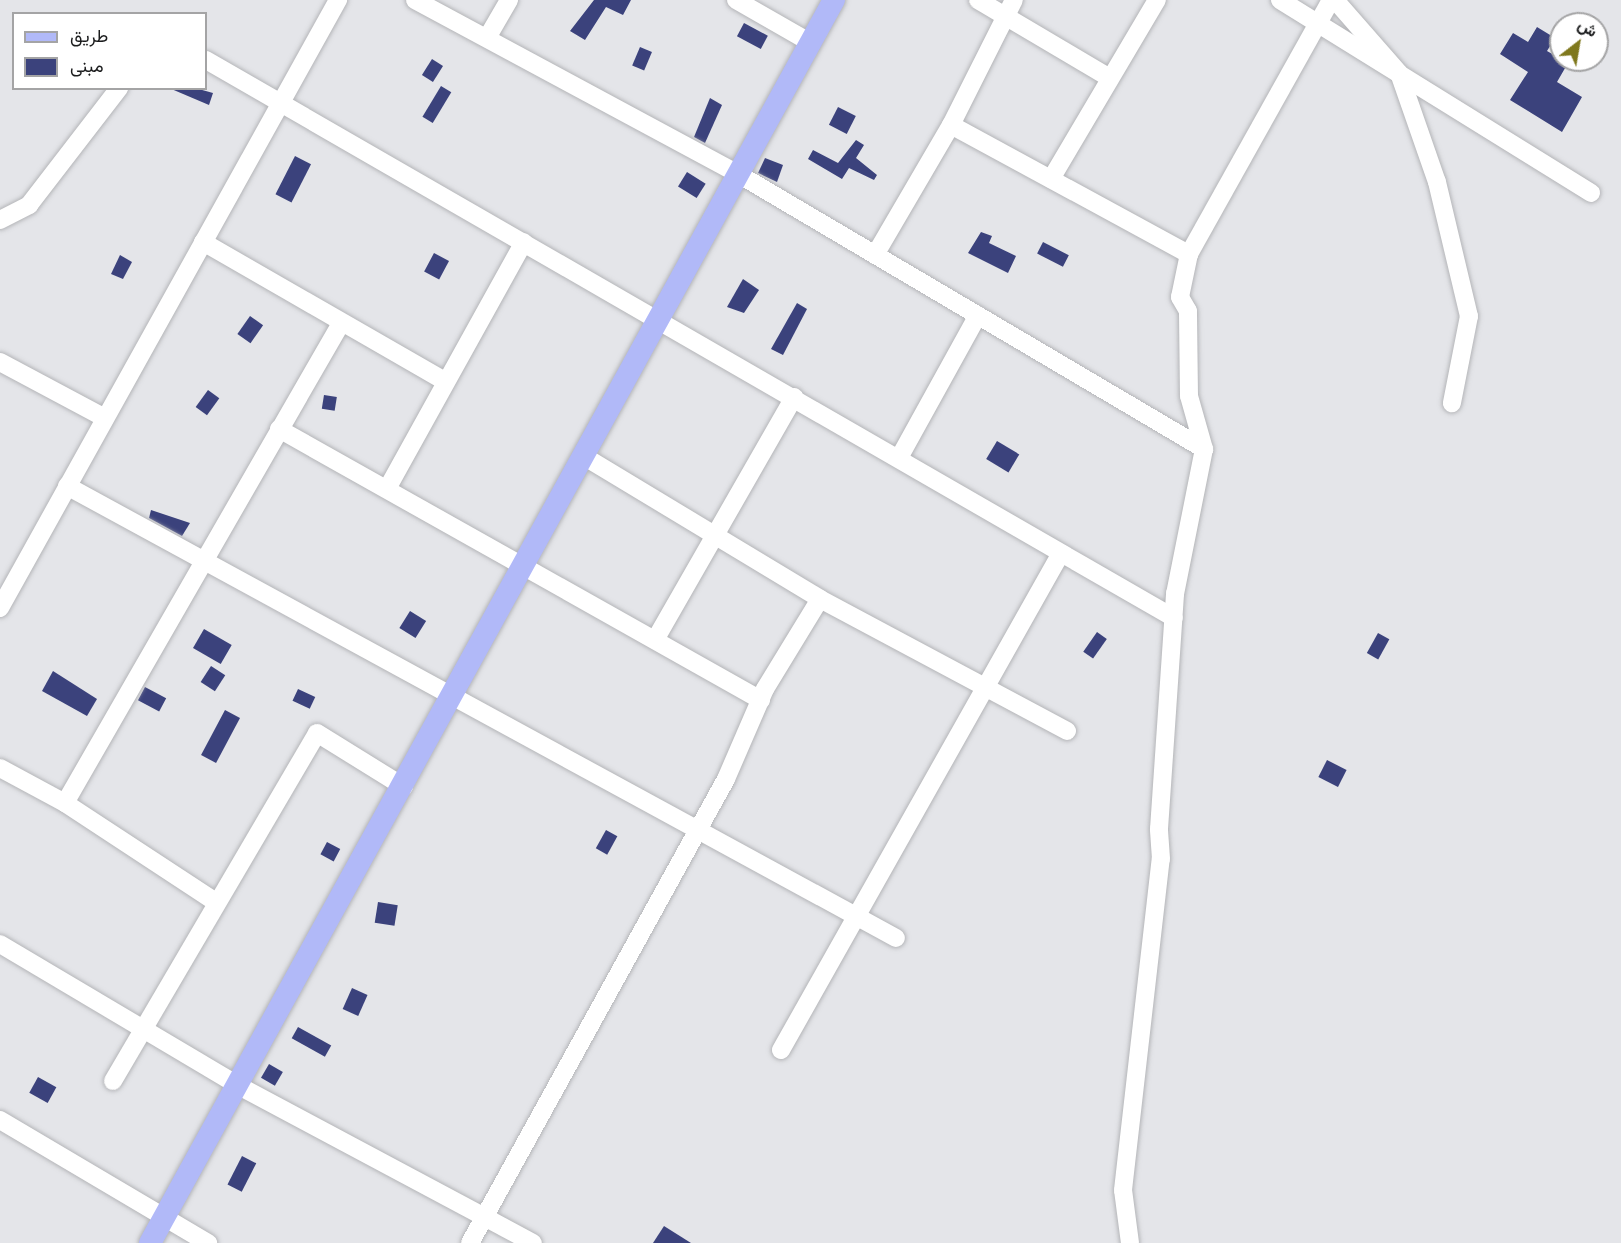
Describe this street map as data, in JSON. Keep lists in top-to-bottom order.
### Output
{
  "legend": ["طريق", "مبنى"],
  "north": "top right"
}
